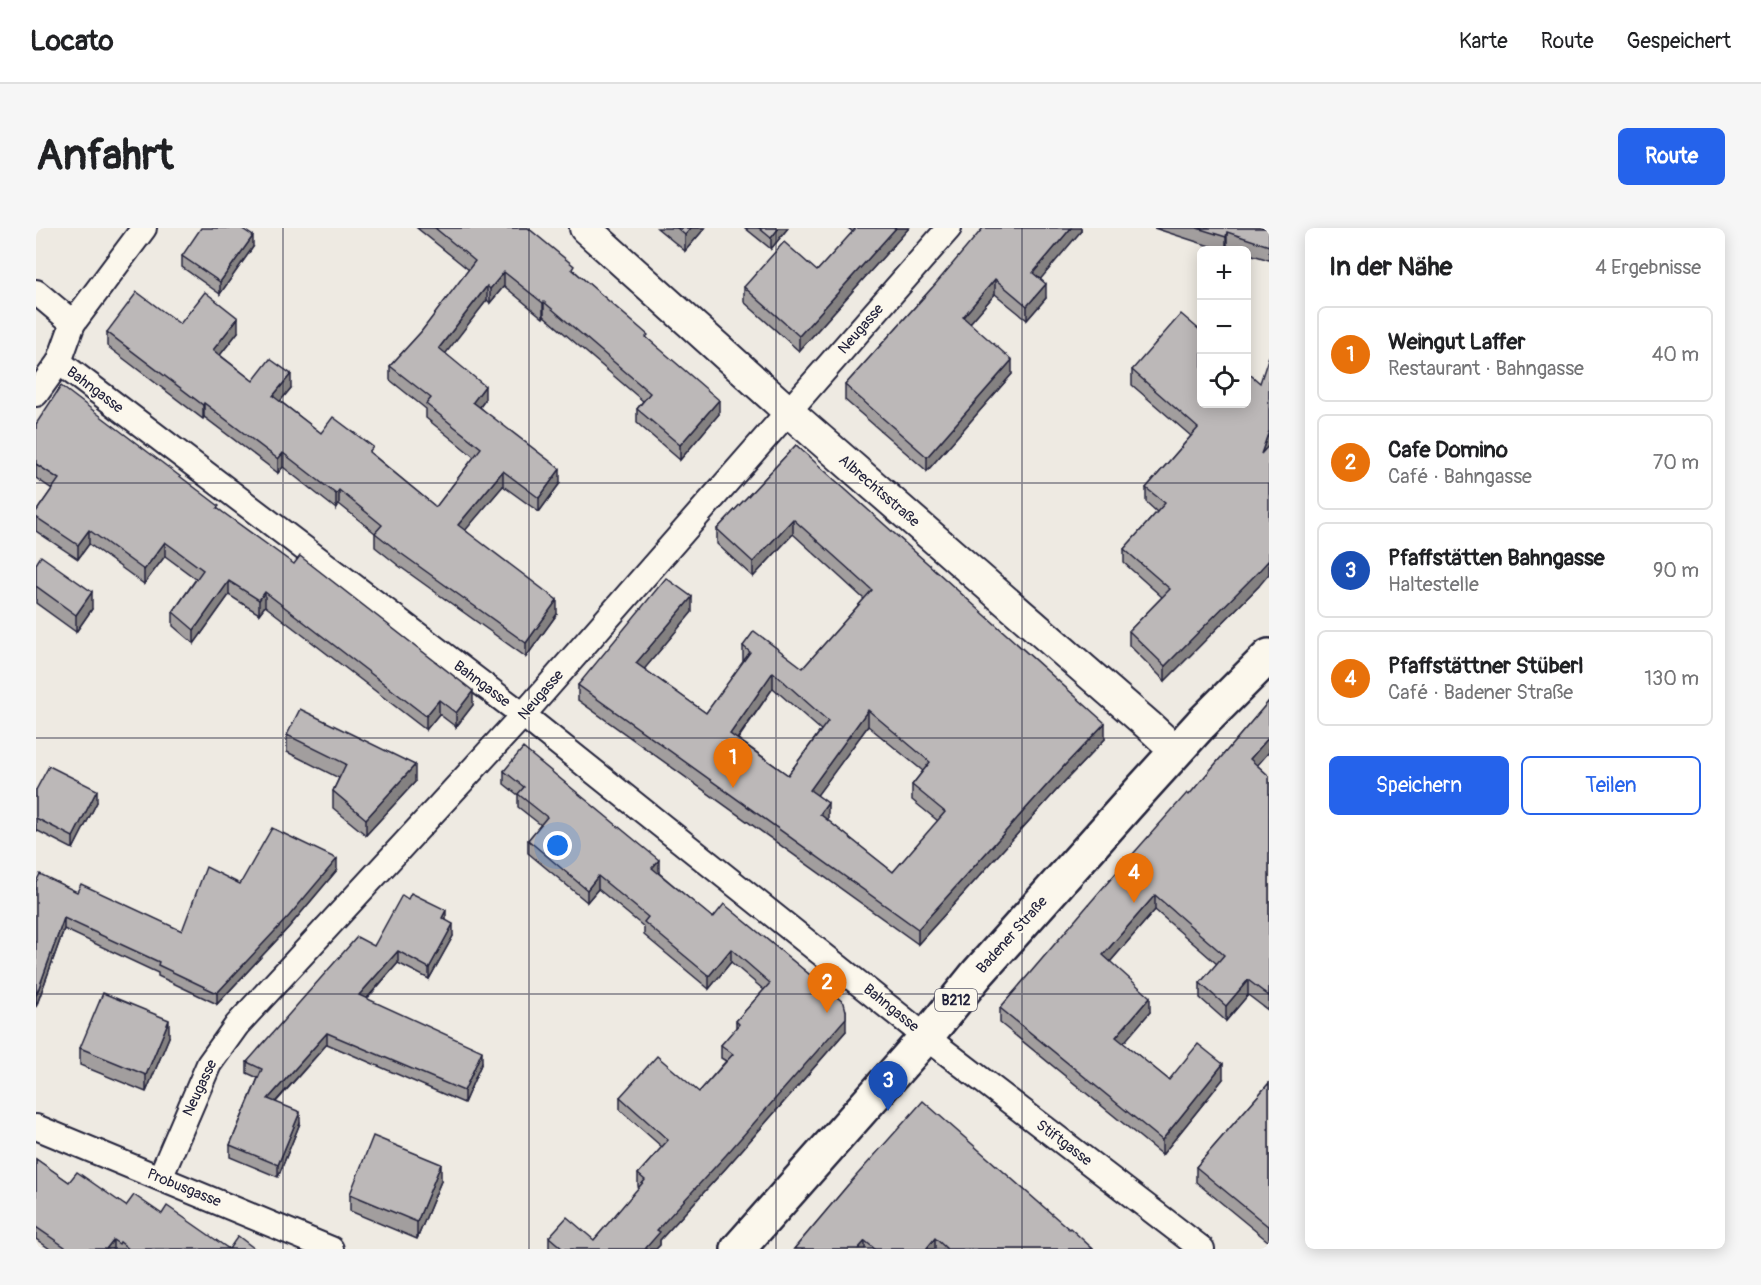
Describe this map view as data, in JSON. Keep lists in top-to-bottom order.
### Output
{
  "streets": {
    "main road": ["Badener Straße", "B212"],
    "street": [
      "Neugasse",
      "Bahngasse",
      "Albrechtsstraße",
      "Stiftgasse",
      "Probusgasse"
    ]
  },
  "crossings": [
    ["Neugasse", "Bahngasse"],
    ["Neugasse", "Albrechtsstraße"],
    ["Neugasse", "Probusgasse"],
    ["Bahngasse", "Badener Straße"],
    ["Bahngasse", "Stiftgasse"],
    ["Albrechtsstraße", "Badener Straße"],
    ["Badener Straße", "Stiftgasse"]
  ],
  "page": {
    "header": "Locato",
    "nav": ["Karte", "Route", "Gespeichert"],
    "buttons": [
      "Route",
      ["Speichern", "Teilen"]
    ],
    "title": "Anfahrt",
    "heading": ["In der Nähe", "4 Ergebnisse"],
    "map_buttons": ["+", "−"],
    "list": [
      {
        "mark": "1",
        "name": "Weingut Laffer",
        "note": "Restaurant · Bahngasse",
        "value": "40 m"
      },
      {
        "mark": "2",
        "name": "Cafe Domino",
        "note": "Café · Bahngasse",
        "value": "70 m"
      },
      {
        "mark": "3",
        "name": "Pfaffstätten Bahngasse",
        "note": "Haltestelle",
        "value": "90 m"
      },
      {
        "mark": "4",
        "name": "Pfaffstättner Stüberl",
        "note": "Café · Badener Straße",
        "value": "130 m"
      }
    ],
    "pins": [
      "1",
      "4",
      "2",
      "3"
    ]
  }
}
